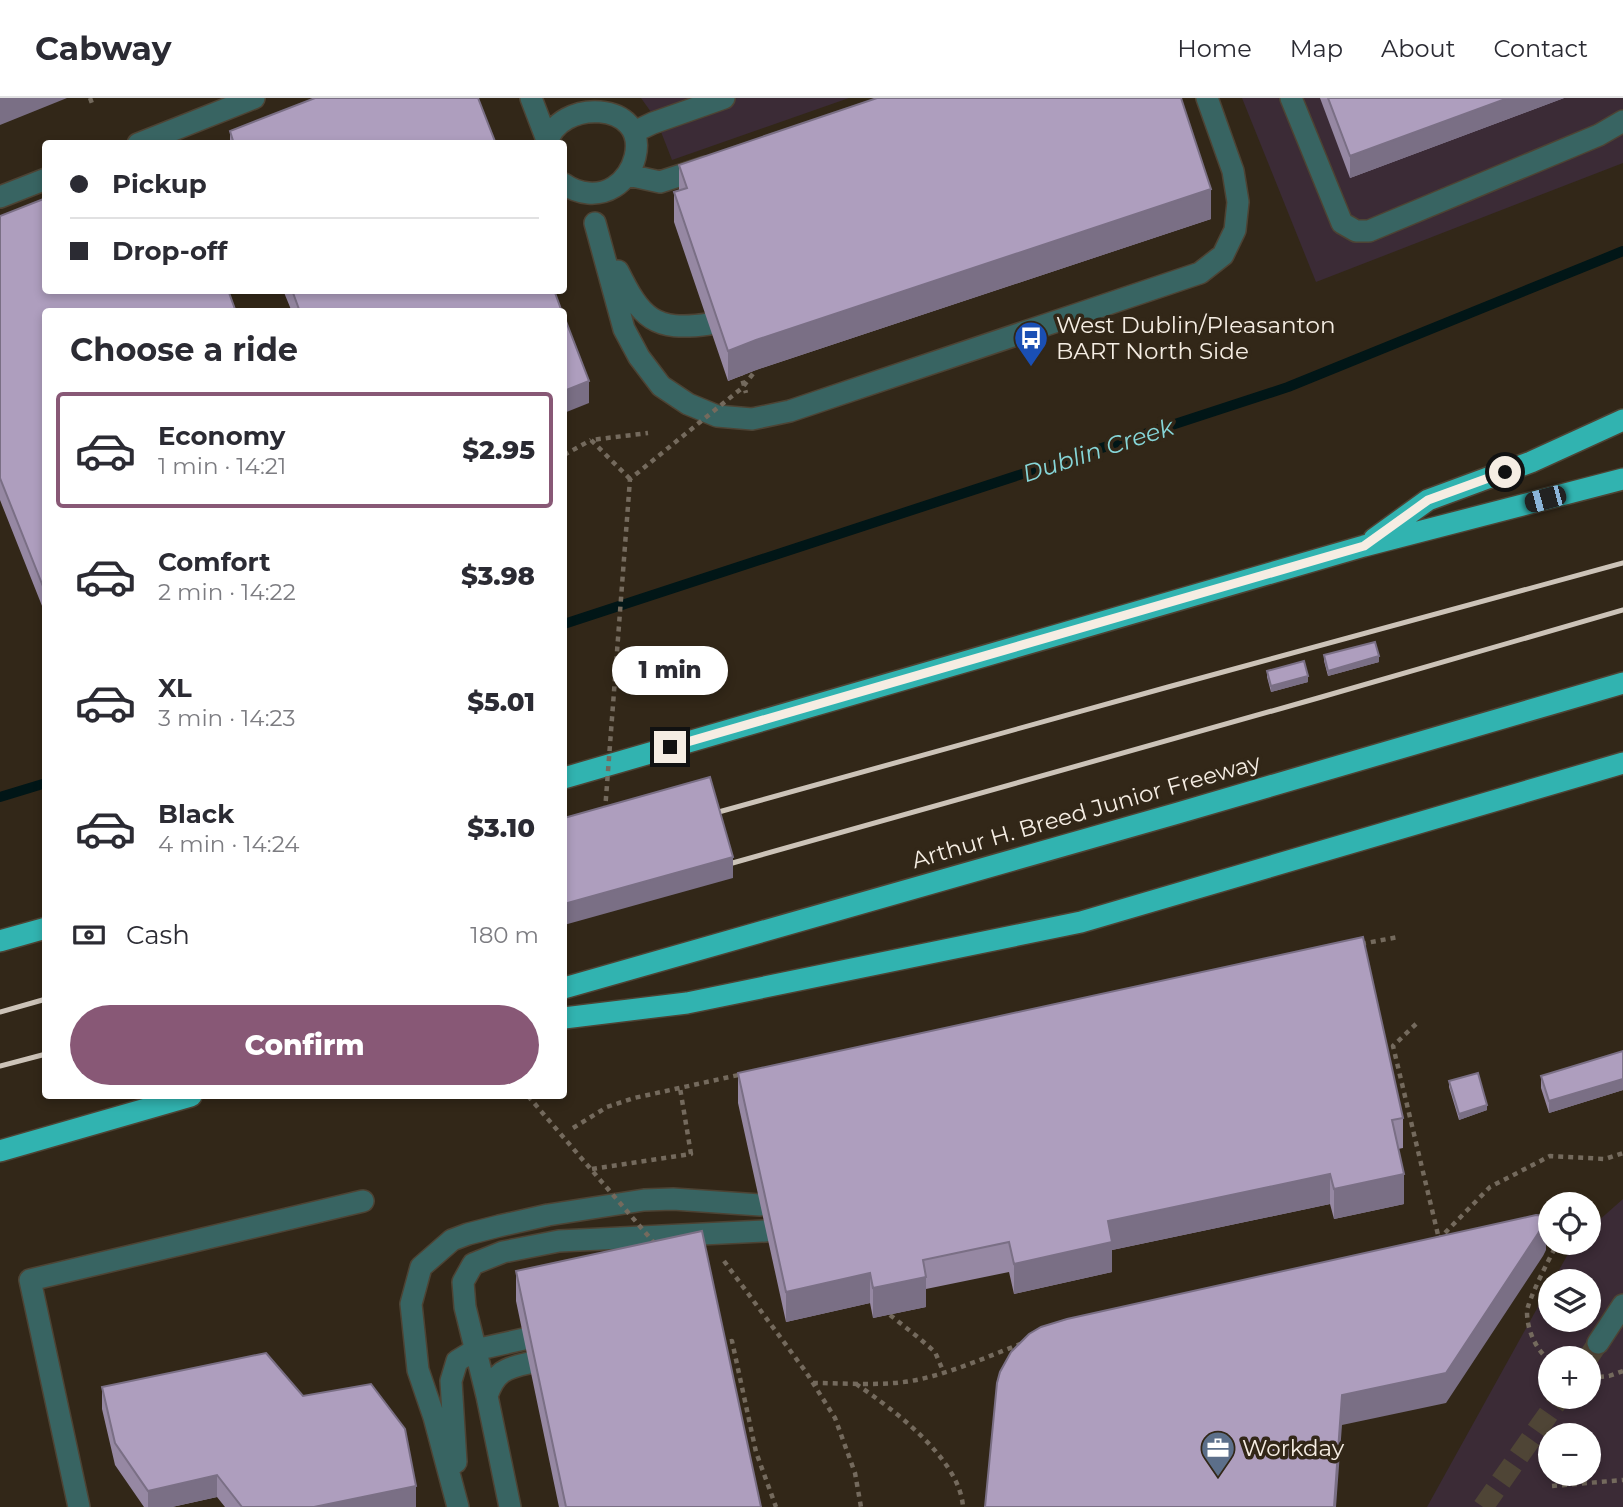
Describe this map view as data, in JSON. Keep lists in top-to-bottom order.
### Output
{
  "streets": {
    "highway": ["Arthur H. Breed Junior Freeway"]
  },
  "water": ["Dublin Creek"],
  "places": {
    "bus stop": ["West Dublin/Pleasanton BART North Side"],
    "office": ["Workday"]
  },
  "page": {
    "header": "Cabway",
    "nav": [
      "Home",
      "Map",
      "About",
      "Contact"
    ],
    "banner": ["Pickup", "Drop-off"],
    "heading": "Choose a ride",
    "list": [
      {
        "name": "Economy",
        "note": "1 min · 14:21",
        "value": "$2.95"
      },
      {
        "name": "Comfort",
        "note": "2 min · 14:22",
        "value": "$3.98"
      },
      {
        "name": "XL",
        "note": "3 min · 14:23",
        "value": "$5.01"
      },
      {
        "name": "Black",
        "note": "4 min · 14:24",
        "value": "$3.10"
      }
    ],
    "bubble": "1 min",
    "pay": ["Cash", "180 m"],
    "buttons": "Confirm",
    "map_buttons": ["+", "−"]
  }
}
